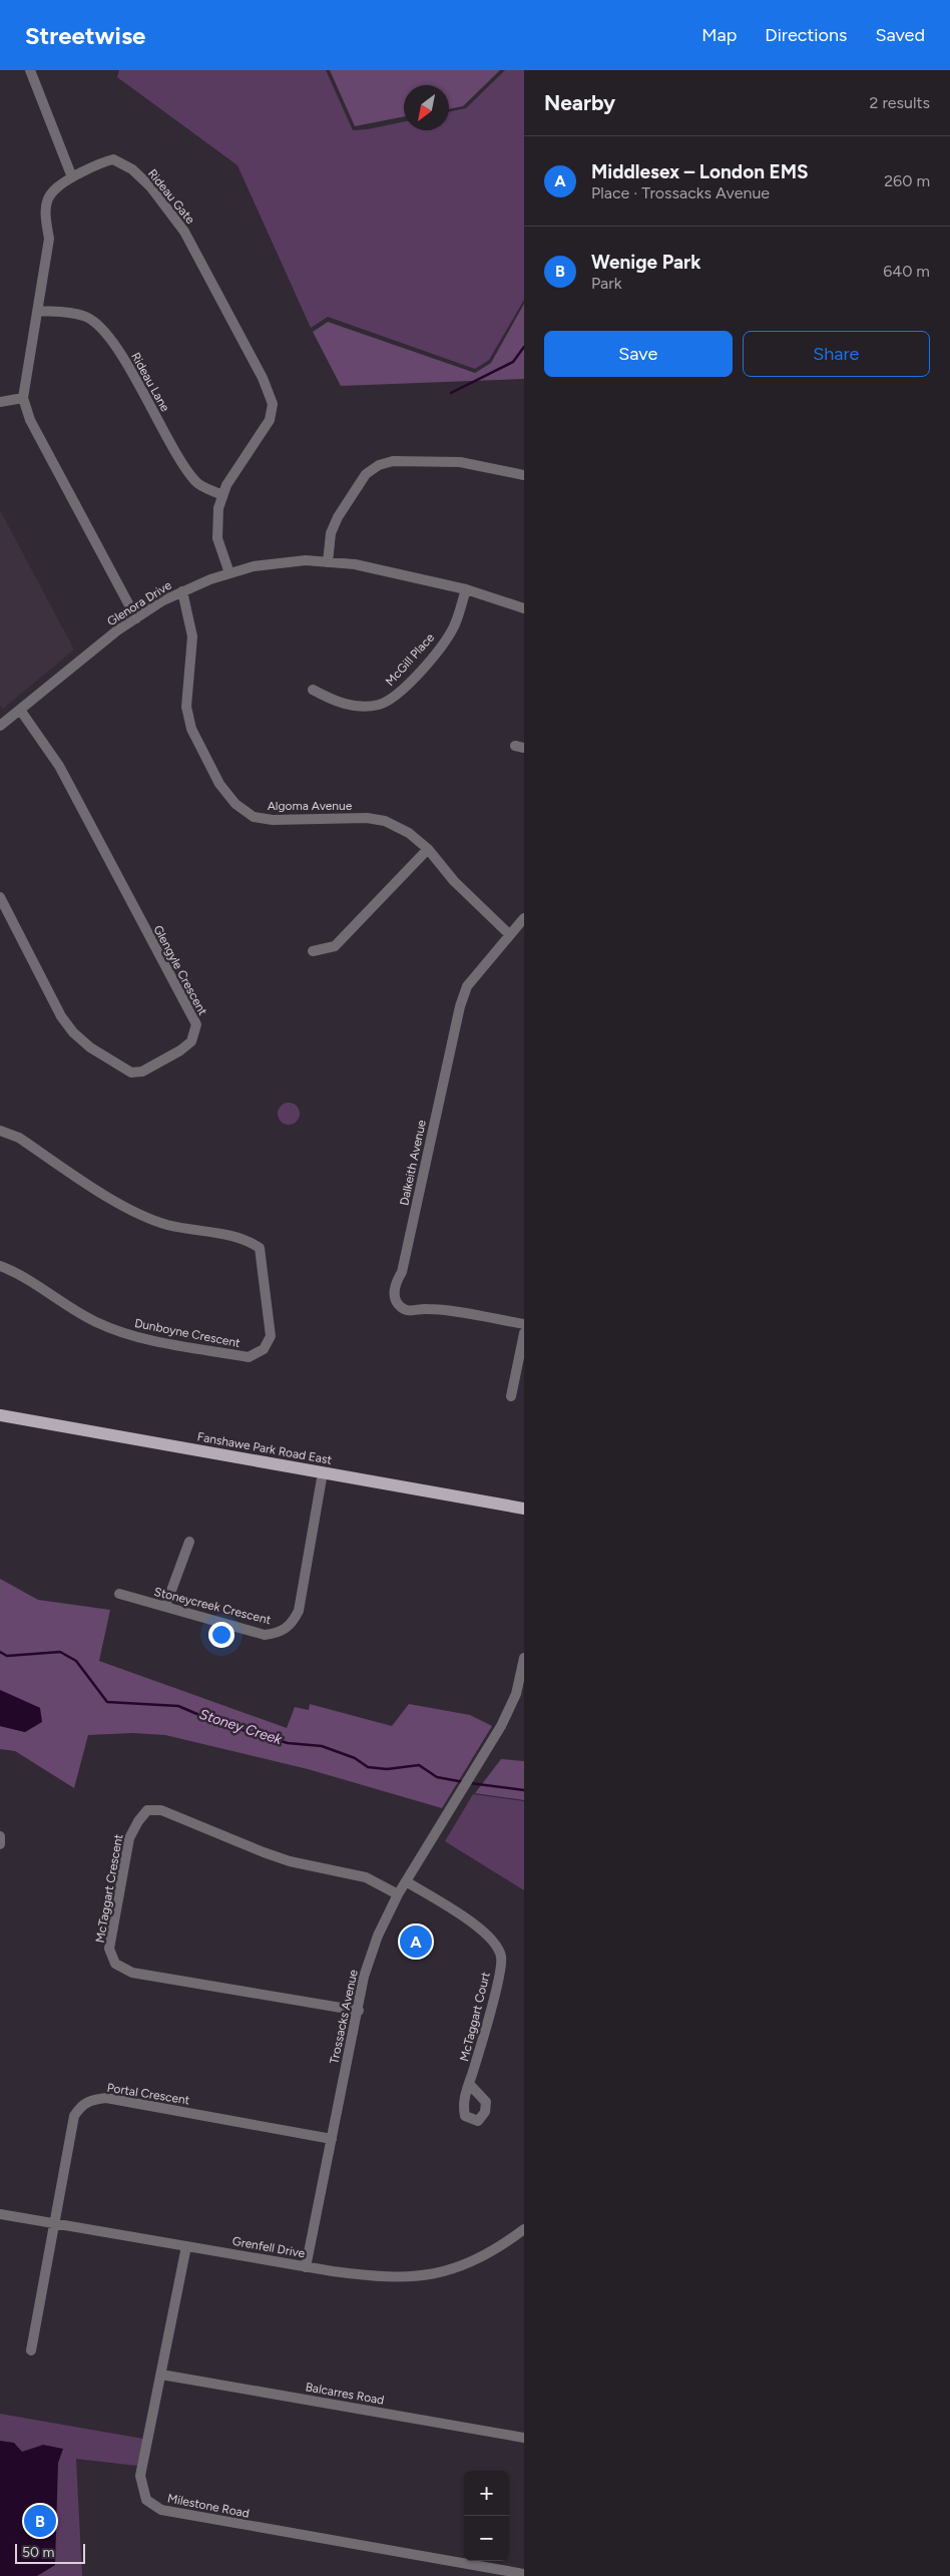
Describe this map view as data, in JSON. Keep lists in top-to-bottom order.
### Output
{
  "streets": {
    "main road": ["Fanshawe Park Road East"],
    "street": [
      "Rideau Gate",
      "Rideau Lane",
      "Glenora Drive",
      "McGill Place",
      "Algoma Avenue",
      "Glengyle Crescent",
      "Dalkeith Avenue",
      "Dunboyne Crescent",
      "Stoneycreek Crescent",
      "McTaggart Crescent",
      "Trossacks Avenue",
      "McTaggart Court",
      "Portal Crescent",
      "Grenfell Drive",
      "Balcarres Road",
      "Milestone Road"
    ]
  },
  "crossings": [
    ["Rideau Gate", "Rideau Lane"],
    ["Rideau Gate", "Glenora Drive"],
    ["Glenora Drive", "McGill Place"],
    ["Glenora Drive", "Algoma Avenue"],
    ["Glenora Drive", "Glengyle Crescent"],
    ["Algoma Avenue", "Dalkeith Avenue"],
    ["Fanshawe Park Road East", "Stoneycreek Crescent"],
    ["McTaggart Crescent", "Trossacks Avenue"],
    ["Trossacks Avenue", "McTaggart Court"],
    ["Trossacks Avenue", "Portal Crescent"],
    ["Trossacks Avenue", "Grenfell Drive"],
    ["Portal Crescent", "Grenfell Drive"],
    ["Grenfell Drive", "Milestone Road"],
    ["Balcarres Road", "Milestone Road"]
  ],
  "water": ["Stoney Creek"],
  "scale_bar": "50 m",
  "north": "bottom left",
  "page": {
    "header": "Streetwise",
    "nav": ["Map", "Directions", "Saved"],
    "heading": ["Nearby", "2 results"],
    "list": [
      {
        "mark": "A",
        "name": "Middlesex – London EMS",
        "note": "Place · Trossacks Avenue",
        "value": "260 m"
      },
      {
        "mark": "B",
        "name": "Wenige Park",
        "note": "Park",
        "value": "640 m"
      }
    ],
    "buttons": ["Save", "Share"],
    "pins": ["A", "B"],
    "map_buttons": ["+", "−"],
    "scale": "50 m"
  }
}
